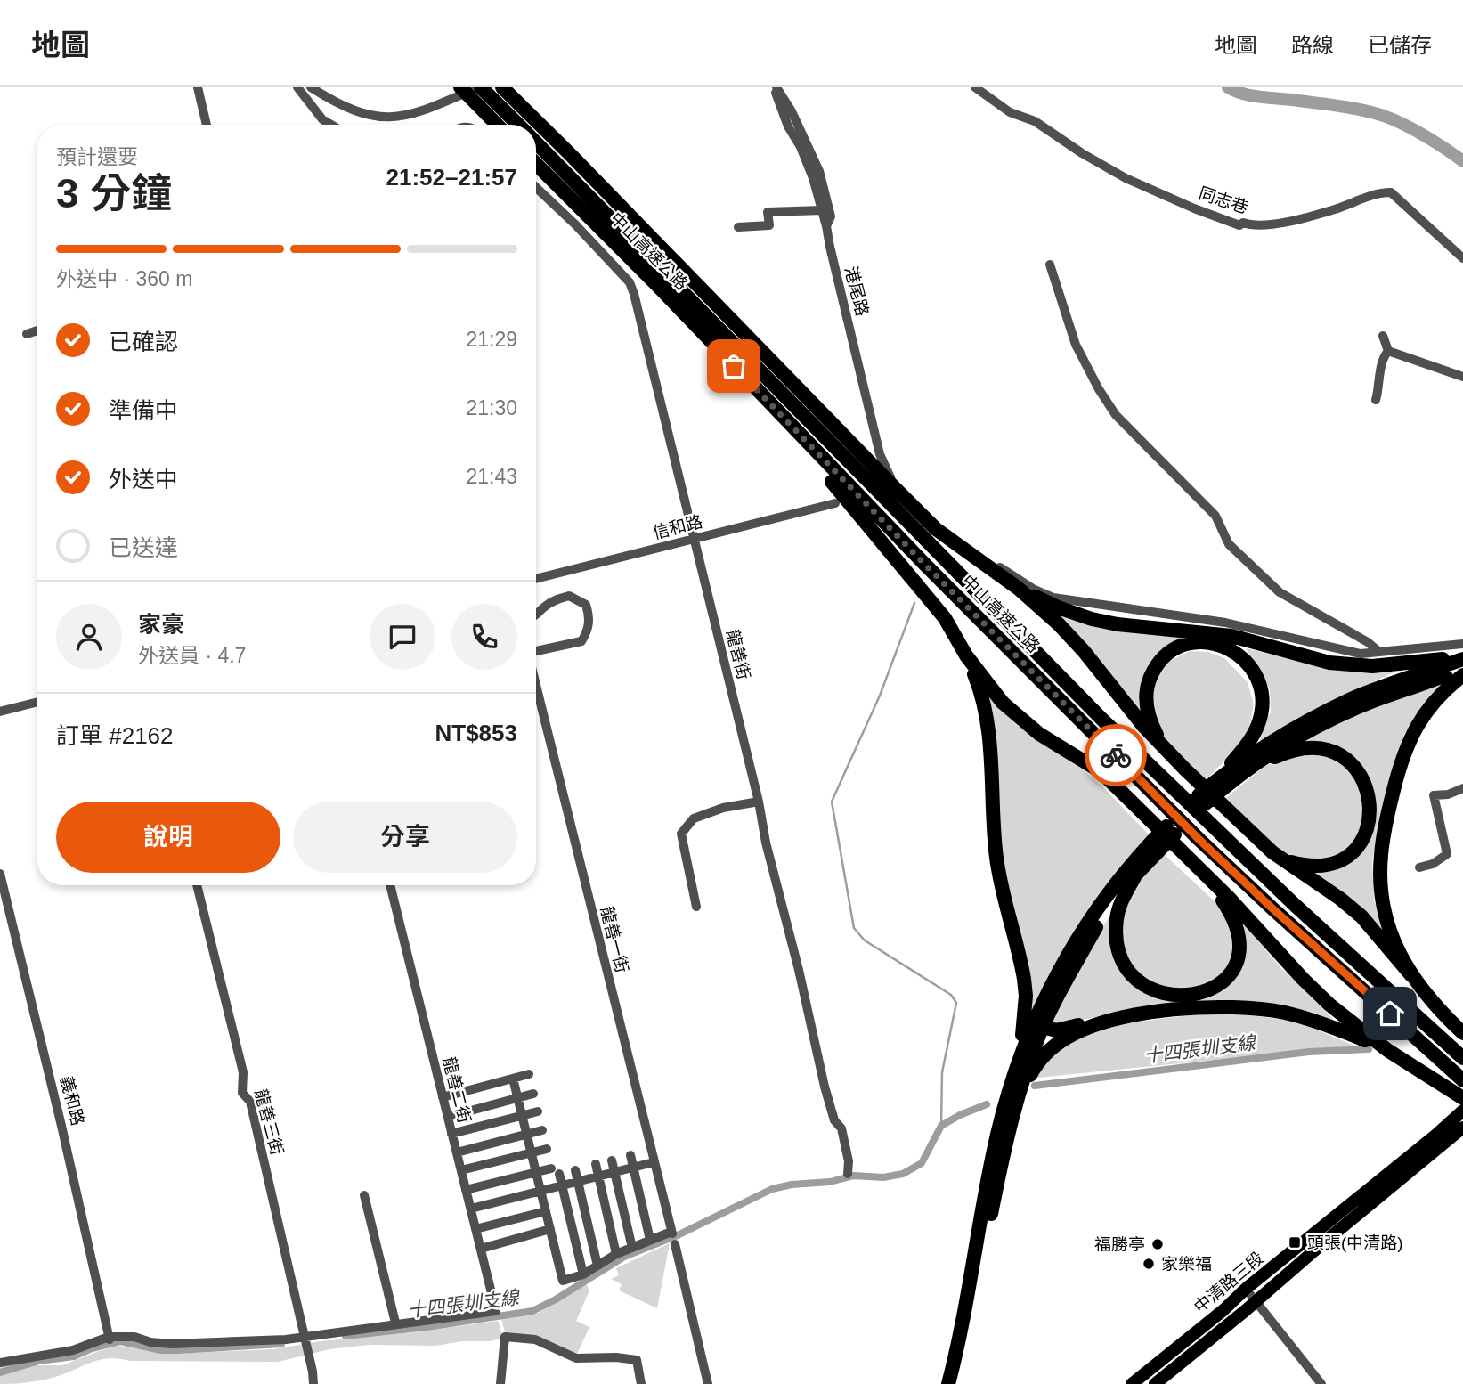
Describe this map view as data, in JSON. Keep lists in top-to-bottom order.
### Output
{
  "streets": {
    "highway": ["中山高速公路"],
    "main road": ["中清路三段"],
    "street": [
      "同志巷",
      "港尾路",
      "信和路",
      "龍善街",
      "龍善一街",
      "龍善二街",
      "義和路",
      "龍善三街"
    ]
  },
  "crossings": [
    ["信和路", "龍善街"]
  ],
  "water": ["十四張圳支線"],
  "places": {
    "transit": ["頭張(中清路)"],
    "other": ["福勝亭", "家樂福"]
  },
  "page": {
    "header": "地圖",
    "nav": ["地圖", "路線", "已儲存"],
    "heading": ["3 分鐘", "預計還要", "21:52–21:57"],
    "panel": [
      "家豪",
      "外送員 · 4.7",
      "訂單 #2162",
      "NT$853"
    ],
    "bar": "外送中 · 360 m",
    "list": [
      ["已確認", "21:29"],
      ["準備中", "21:30"],
      ["外送中", "21:43"],
      "已送達"
    ],
    "buttons": ["說明", "分享"]
  }
}
